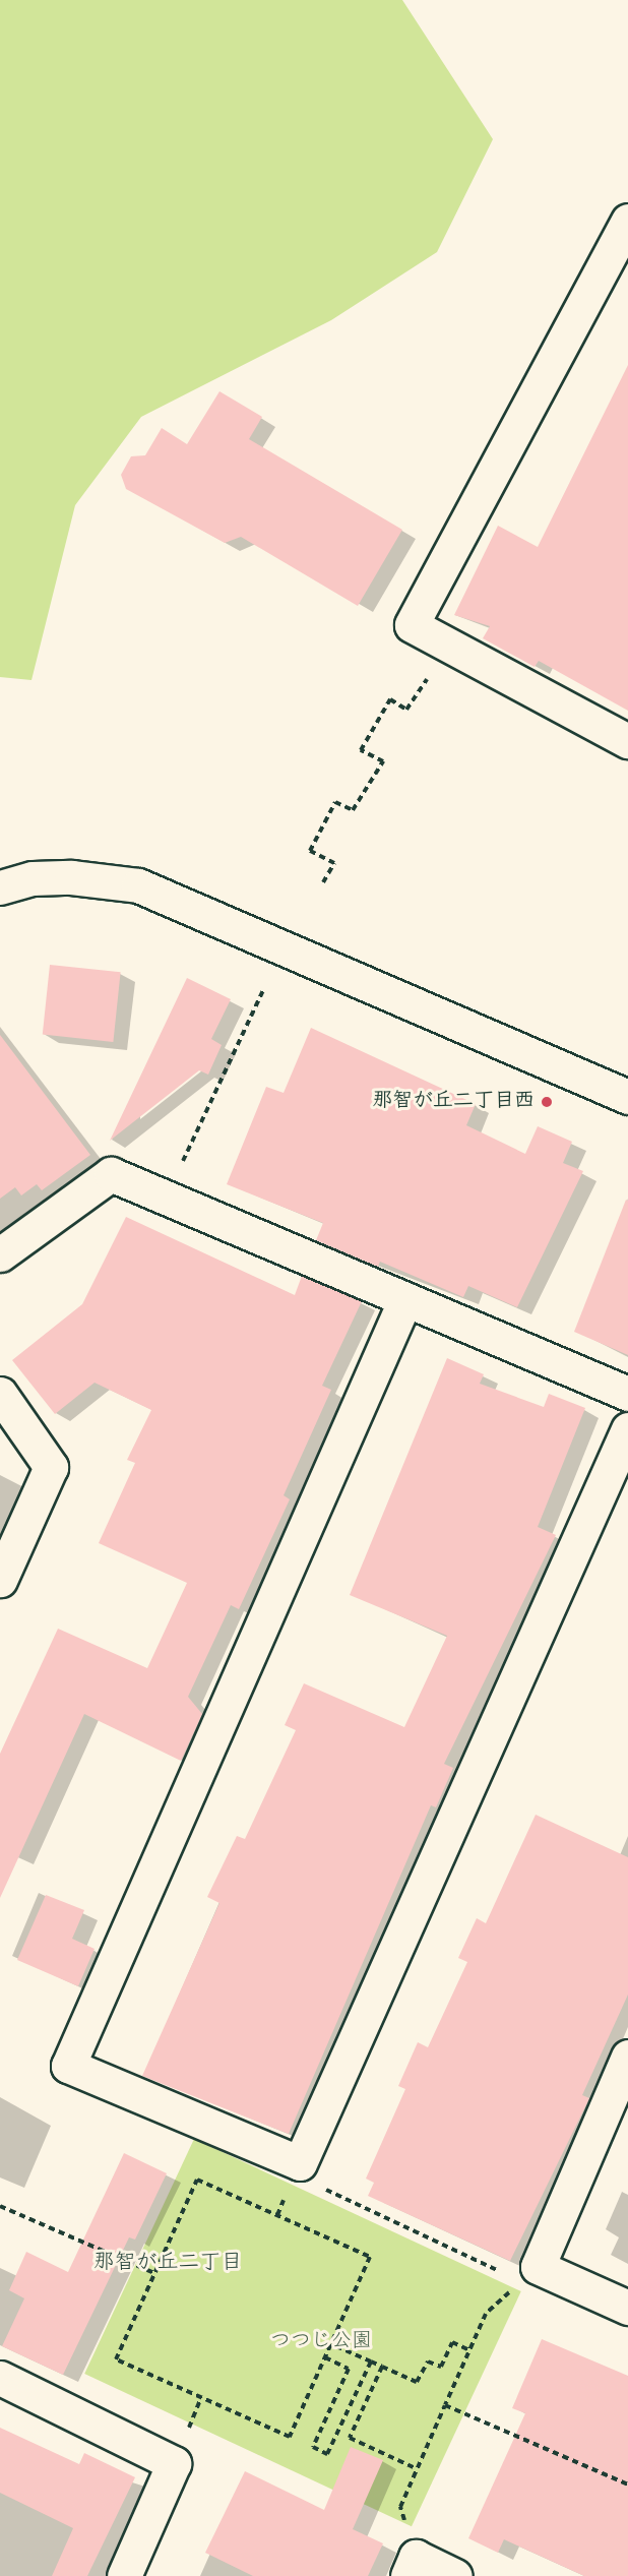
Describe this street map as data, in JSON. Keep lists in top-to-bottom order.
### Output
{
  "districts": ["那智が丘二丁目"],
  "parks": ["つつじ公園"],
  "places": ["那智が丘二丁目西"]
}
